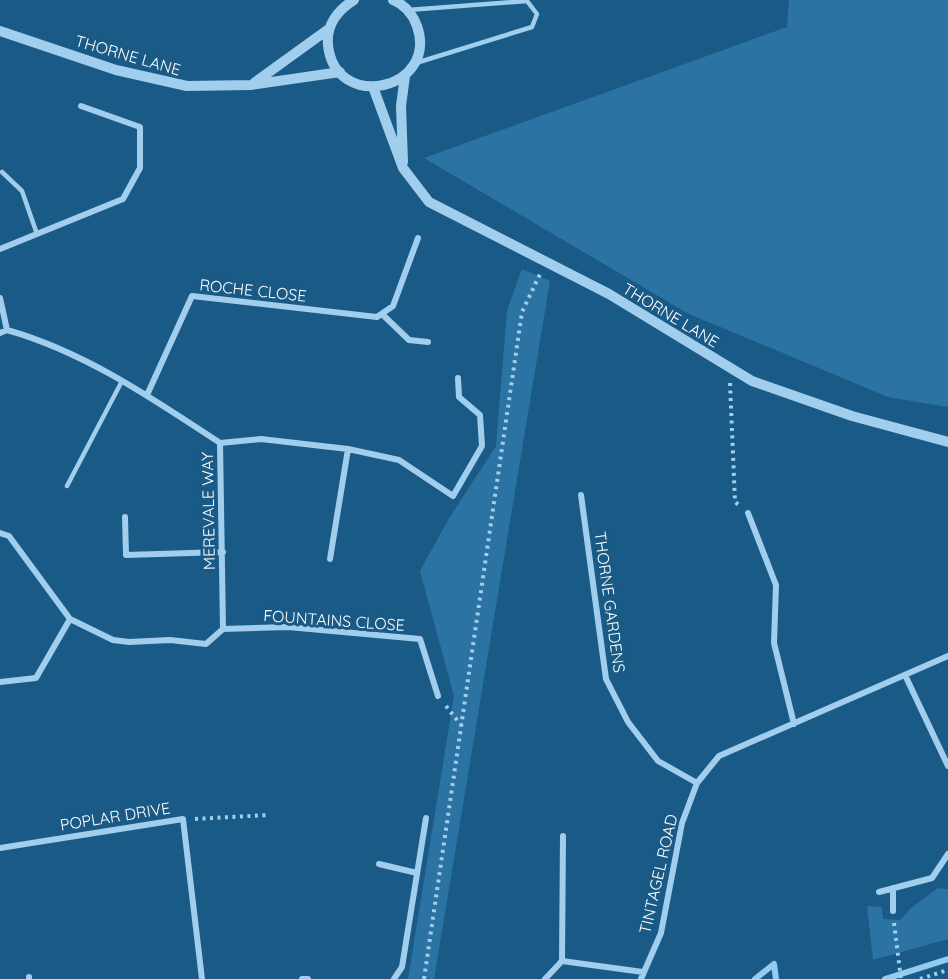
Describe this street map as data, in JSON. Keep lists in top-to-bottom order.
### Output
{
  "streets": {
    "street": [
      "THORNE LANE",
      "ROCHE CLOSE",
      "MEREVALE WAY",
      "THORNE GARDENS",
      "FOUNTAINS CLOSE",
      "POPLAR DRIVE",
      "TINTAGEL ROAD"
    ]
  },
  "crossings": [
    ["ROCHE CLOSE", "MEREVALE WAY"],
    ["MEREVALE WAY", "FOUNTAINS CLOSE"],
    ["THORNE GARDENS", "TINTAGEL ROAD"]
  ]
}
